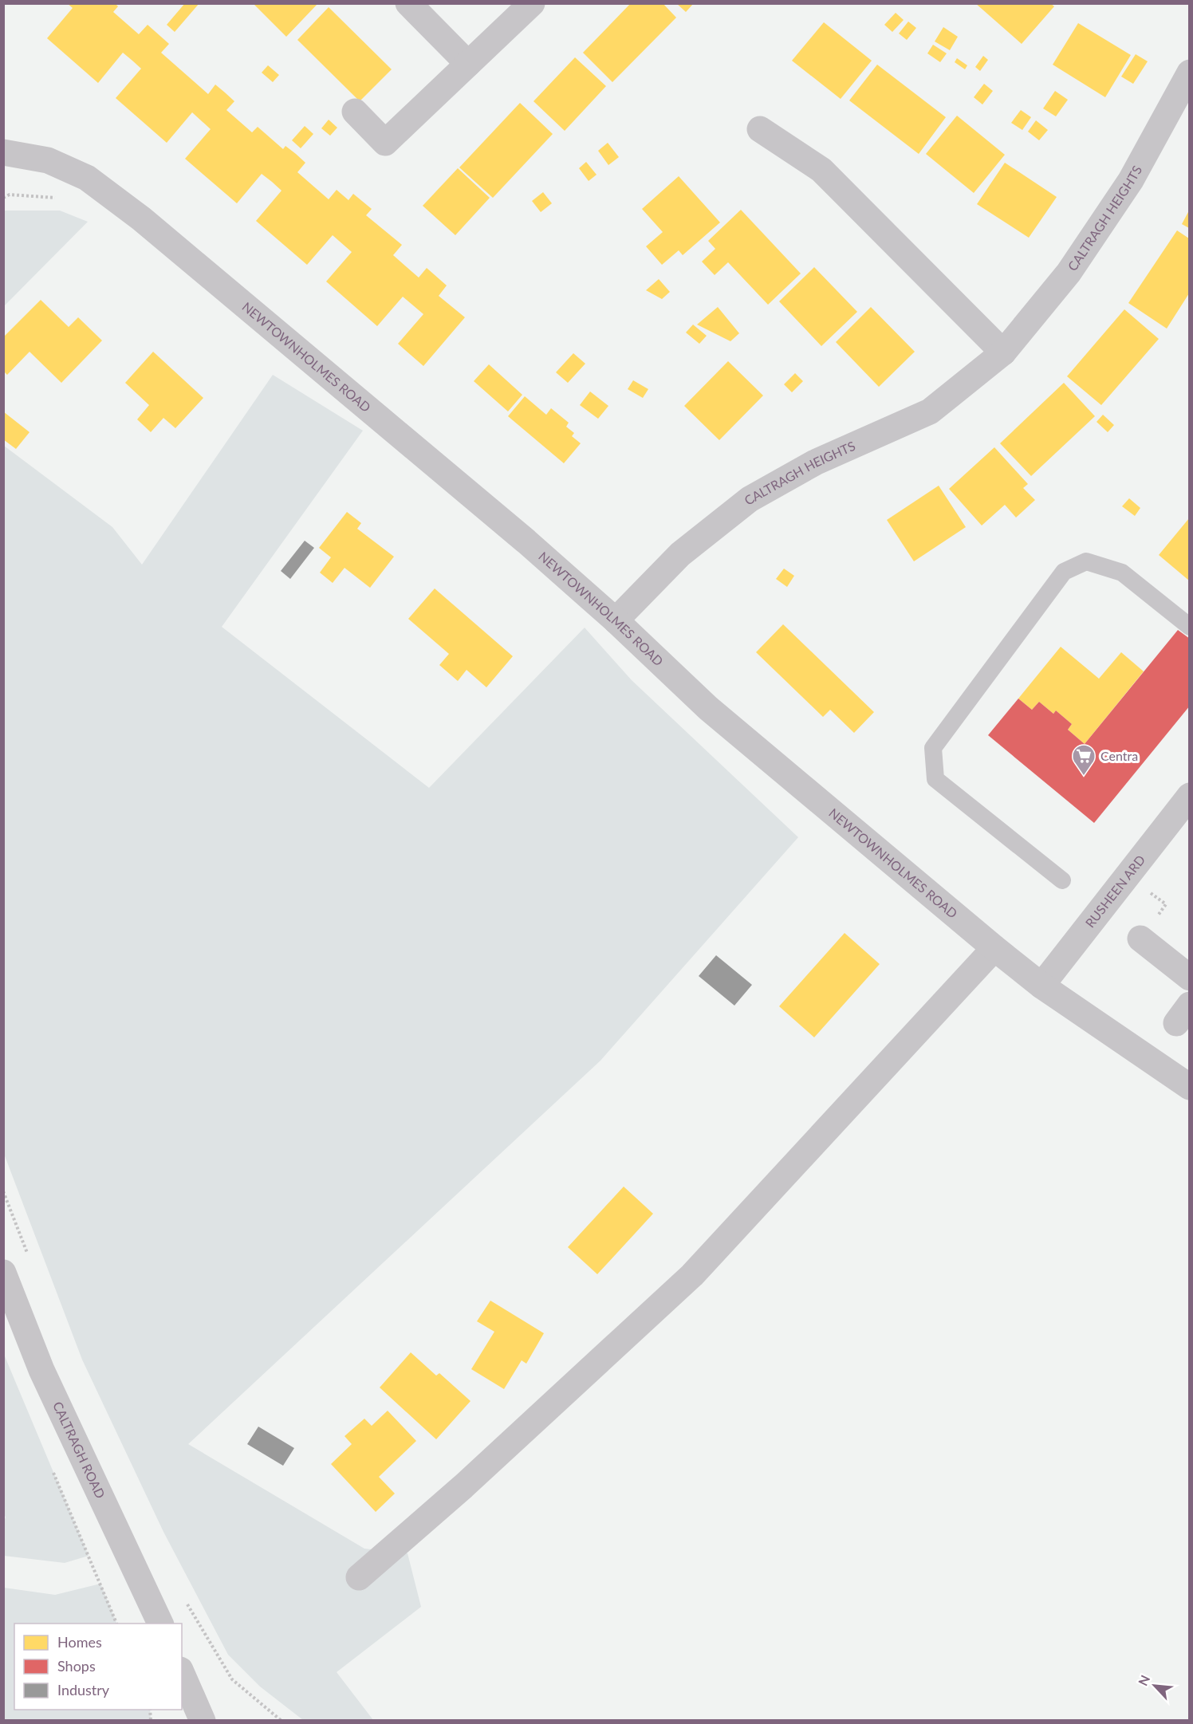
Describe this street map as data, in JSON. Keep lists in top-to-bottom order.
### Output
{
  "streets": {
    "street": [
      "CALTRAGH HEIGHTS",
      "NEWTOWNHOLMES ROAD",
      "RUSHEEN ARD",
      "CALTRAGH ROAD"
    ]
  },
  "crossings": [
    ["CALTRAGH HEIGHTS", "NEWTOWNHOLMES ROAD"],
    ["NEWTOWNHOLMES ROAD", "RUSHEEN ARD"]
  ],
  "places": {
    "supermarket": ["Centra"]
  },
  "legend": ["Homes", "Shops", "Industry"],
  "north": "top left"
}
